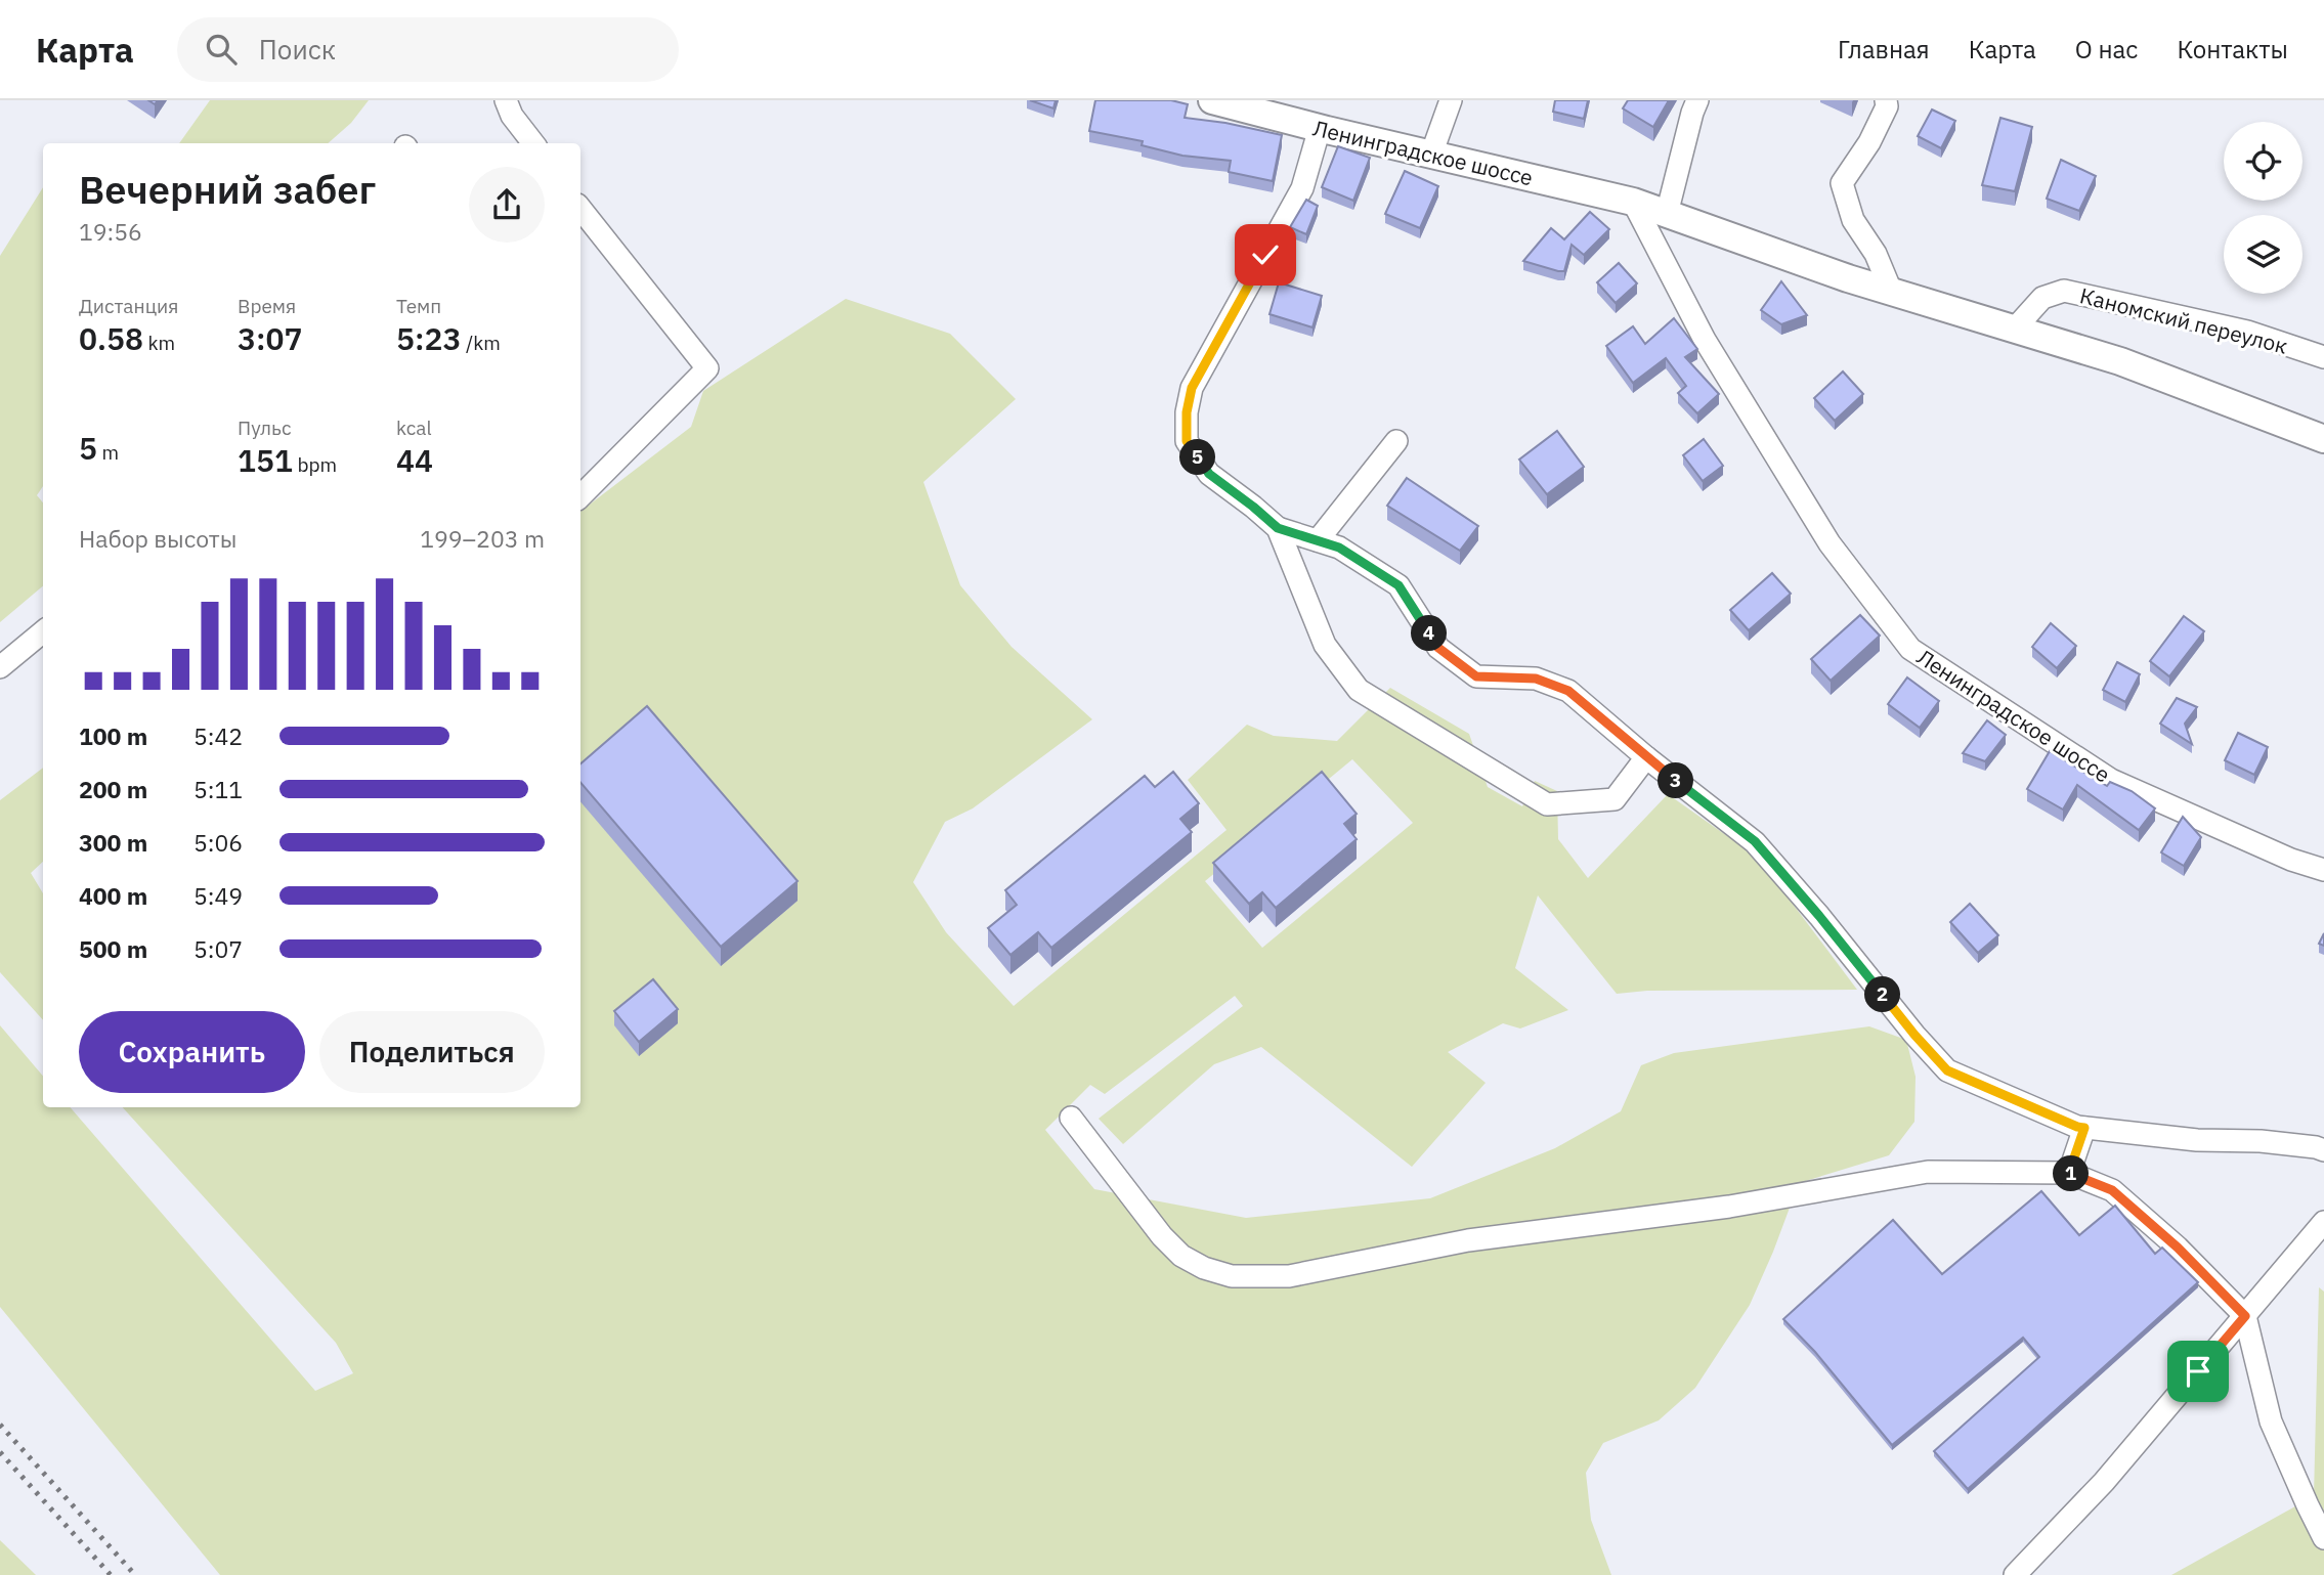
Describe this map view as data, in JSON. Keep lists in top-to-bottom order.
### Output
{
  "streets": {
    "main road": ["Ленинградское шоссе"],
    "street": ["Каномский переулок"]
  },
  "crossings": [
    ["Ленинградское шоссе", "Каномский переулок"]
  ],
  "page": {
    "header": "Карта",
    "search": "Поиск",
    "nav": [
      "Главная",
      "Карта",
      "О нас",
      "Контакты"
    ],
    "heading": ["Вечерний забег", "19:56"],
    "stats": [
      ["Дистанция", "0.58 km"],
      ["Время", "3:07"],
      ["Темп", "5:23 /km"],
      ["5 m"],
      ["Пульс", "151 bpm"],
      ["kcal", "44"]
    ],
    "pins": [
      "5",
      "4",
      "3",
      "2",
      "1"
    ],
    "chart": ["Набор высоты", "199–203 m"],
    "list": [
      {
        "name": "100 m",
        "note": "5:42"
      },
      {
        "name": "200 m",
        "note": "5:11"
      },
      {
        "name": "300 m",
        "note": "5:06"
      },
      {
        "name": "400 m",
        "note": "5:49"
      },
      {
        "name": "500 m",
        "note": "5:07"
      }
    ],
    "buttons": ["Сохранить", "Поделиться"]
  }
}
